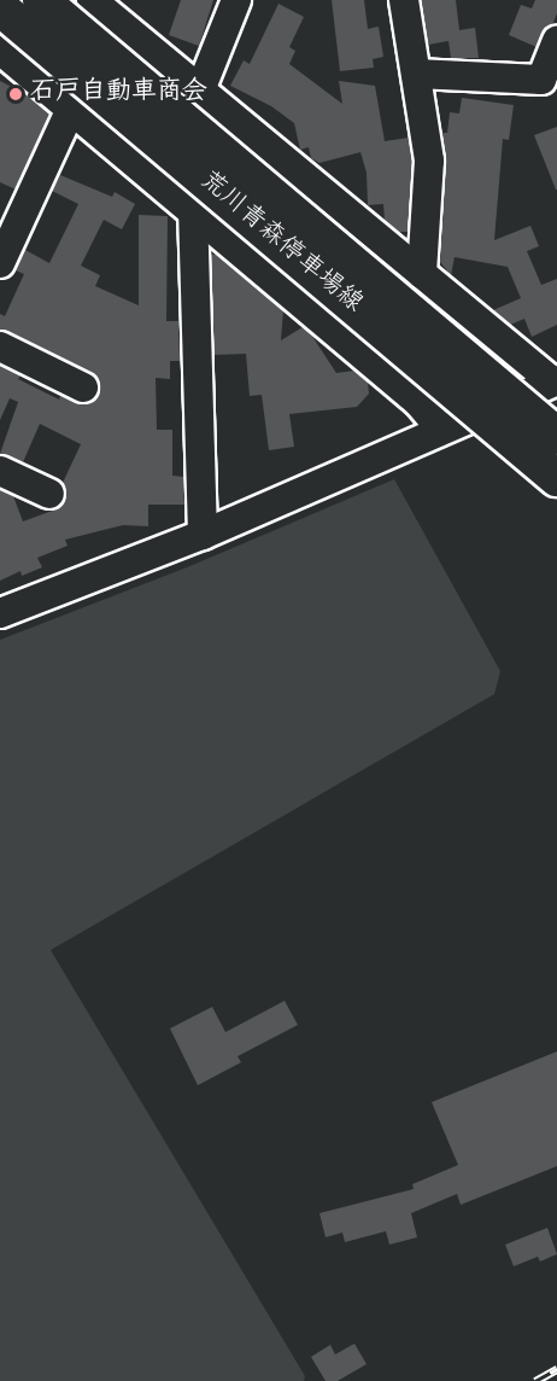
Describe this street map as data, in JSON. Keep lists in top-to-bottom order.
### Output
{
  "streets": {
    "main road": ["荒川青森停車場線"]
  },
  "places": ["石戸自動車商会"]
}
